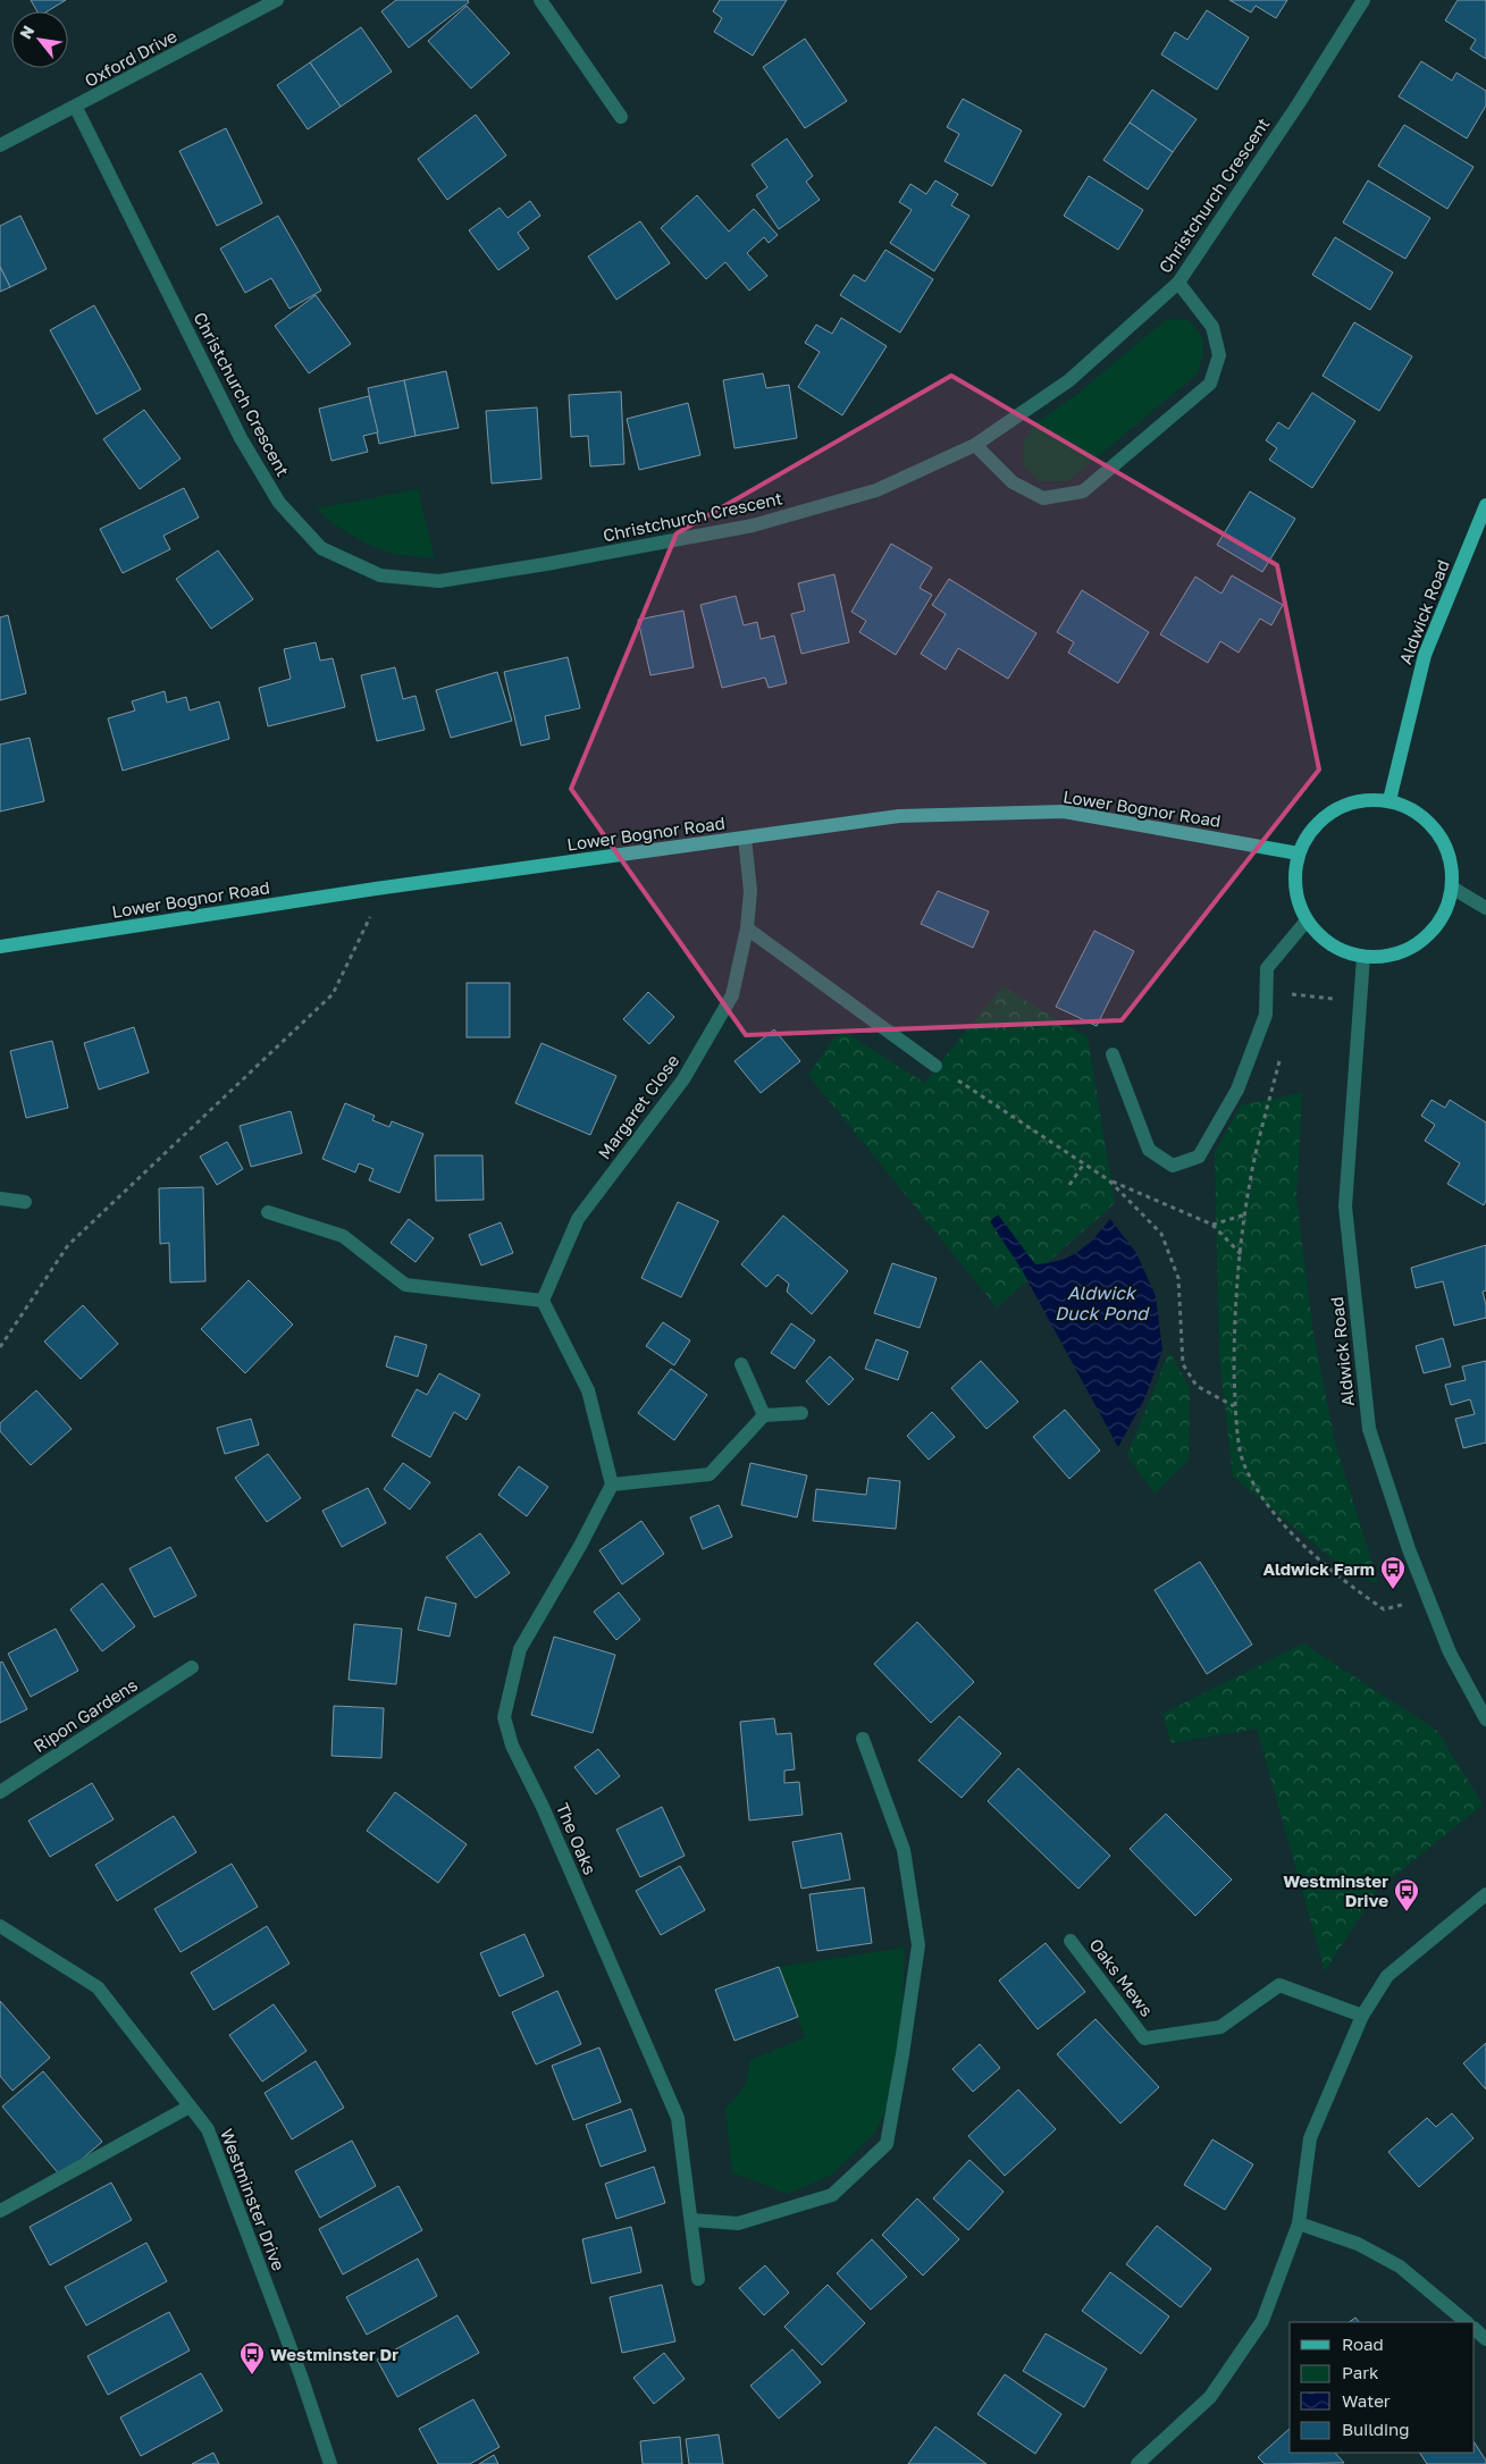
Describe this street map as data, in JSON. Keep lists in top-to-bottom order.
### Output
{
  "streets": {
    "main road": ["Aldwick Road", "Lower Bognor Road"],
    "street": [
      "Oxford Drive",
      "Christchurch Crescent",
      "Margaret Close",
      "Ripon Gardens",
      "The Oaks",
      "Oaks Mews",
      "Westminster Drive"
    ]
  },
  "crossings": [
    ["Oxford Drive", "Christchurch Crescent"],
    ["Aldwick Road", "Lower Bognor Road"],
    ["Lower Bognor Road", "Margaret Close"]
  ],
  "water": ["Aldwick Duck Pond"],
  "places": {
    "bus stop": ["Aldwick Farm", "Westminster Drive", "Westminster Dr"]
  },
  "legend": [
    "Road",
    "Park",
    "Water",
    "Building"
  ],
  "north": "top left"
}
